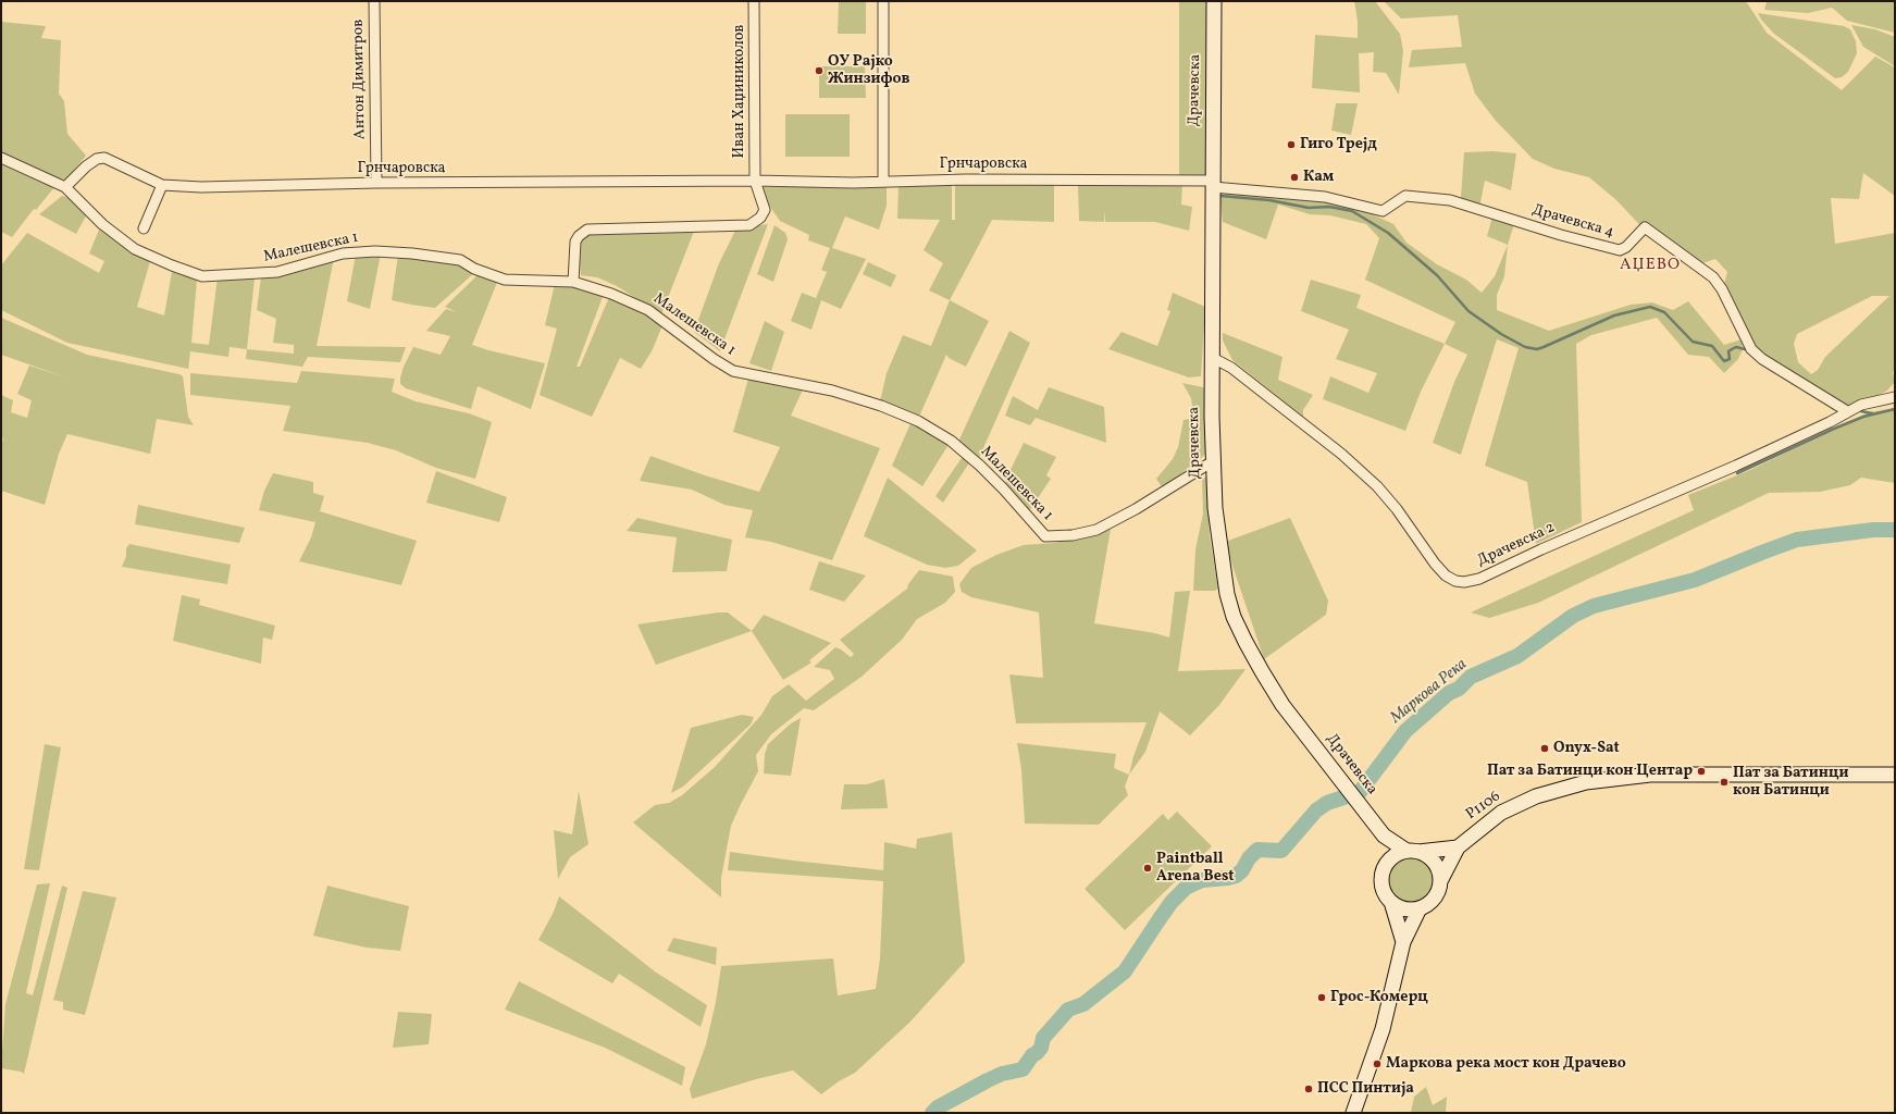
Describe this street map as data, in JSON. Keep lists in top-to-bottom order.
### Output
{
  "streets": {
    "main road": ["Драчевска", "P1106"],
    "street": [
      "Антон Димитров",
      "Иван Хаџиниколов",
      "Грнчаровска",
      "Драчевска 4",
      "Малешевска 1",
      "Драчевска 2"
    ]
  },
  "crossings": [
    ["Антон Димитров", "Грнчаровска"],
    ["Драчевска", "Грнчаровска"],
    ["Драчевска", "Драчевска 4"],
    ["Драчевска", "Малешевска 1"],
    ["Драчевска", "Драчевска 2"],
    ["Иван Хаџиниколов", "Грнчаровска"],
    ["Грнчаровска", "Драчевска 4"],
    ["Грнчаровска", "Малешевска 1"],
    ["Драчевска 4", "Драчевска 2"]
  ],
  "districts": ["АЏЕВО"],
  "water": ["Маркова Река"],
  "places": [
    "ОУ Рајко Жинзифов",
    "Гиго Трејд",
    "Кам",
    "Onyx-Sat",
    "Пат за Батинци кон Центар",
    "Пат за Батинци кон Батинци",
    "Paintball Arena Best",
    "Грос-Комерц",
    "Маркова река мост кон Драчево",
    "ПСС Пинтија"
  ]
}
